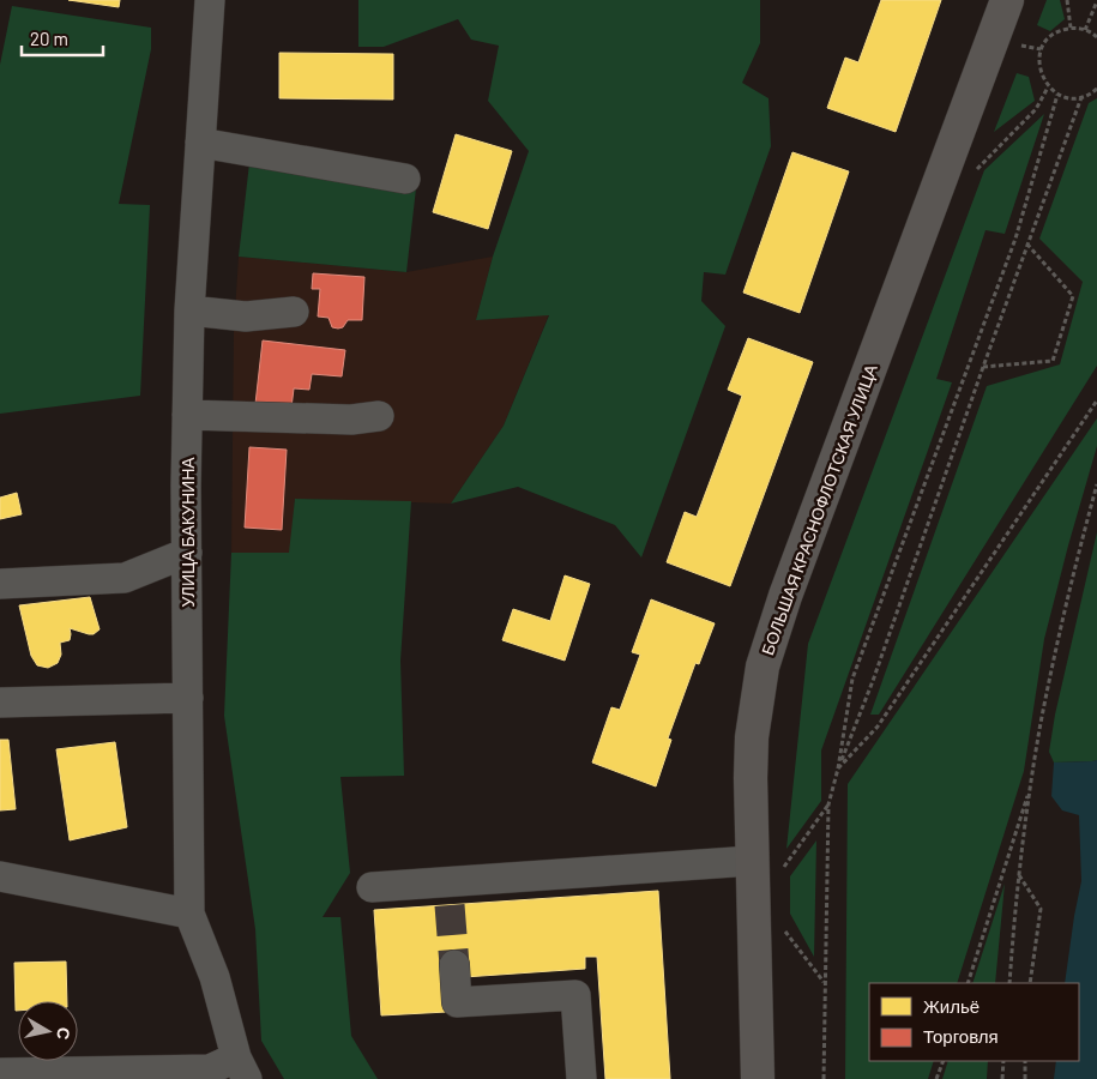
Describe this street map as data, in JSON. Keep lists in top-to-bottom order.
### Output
{
  "streets": {
    "main road": ["БОЛЬШАЯ КРАСНОФЛОТСКАЯ УЛИЦА"],
    "street": ["УЛИЦА БАКУНИНА"]
  },
  "legend": ["Жильё", "Торговля"],
  "scale_bar": "20 m",
  "north": "right"
}
